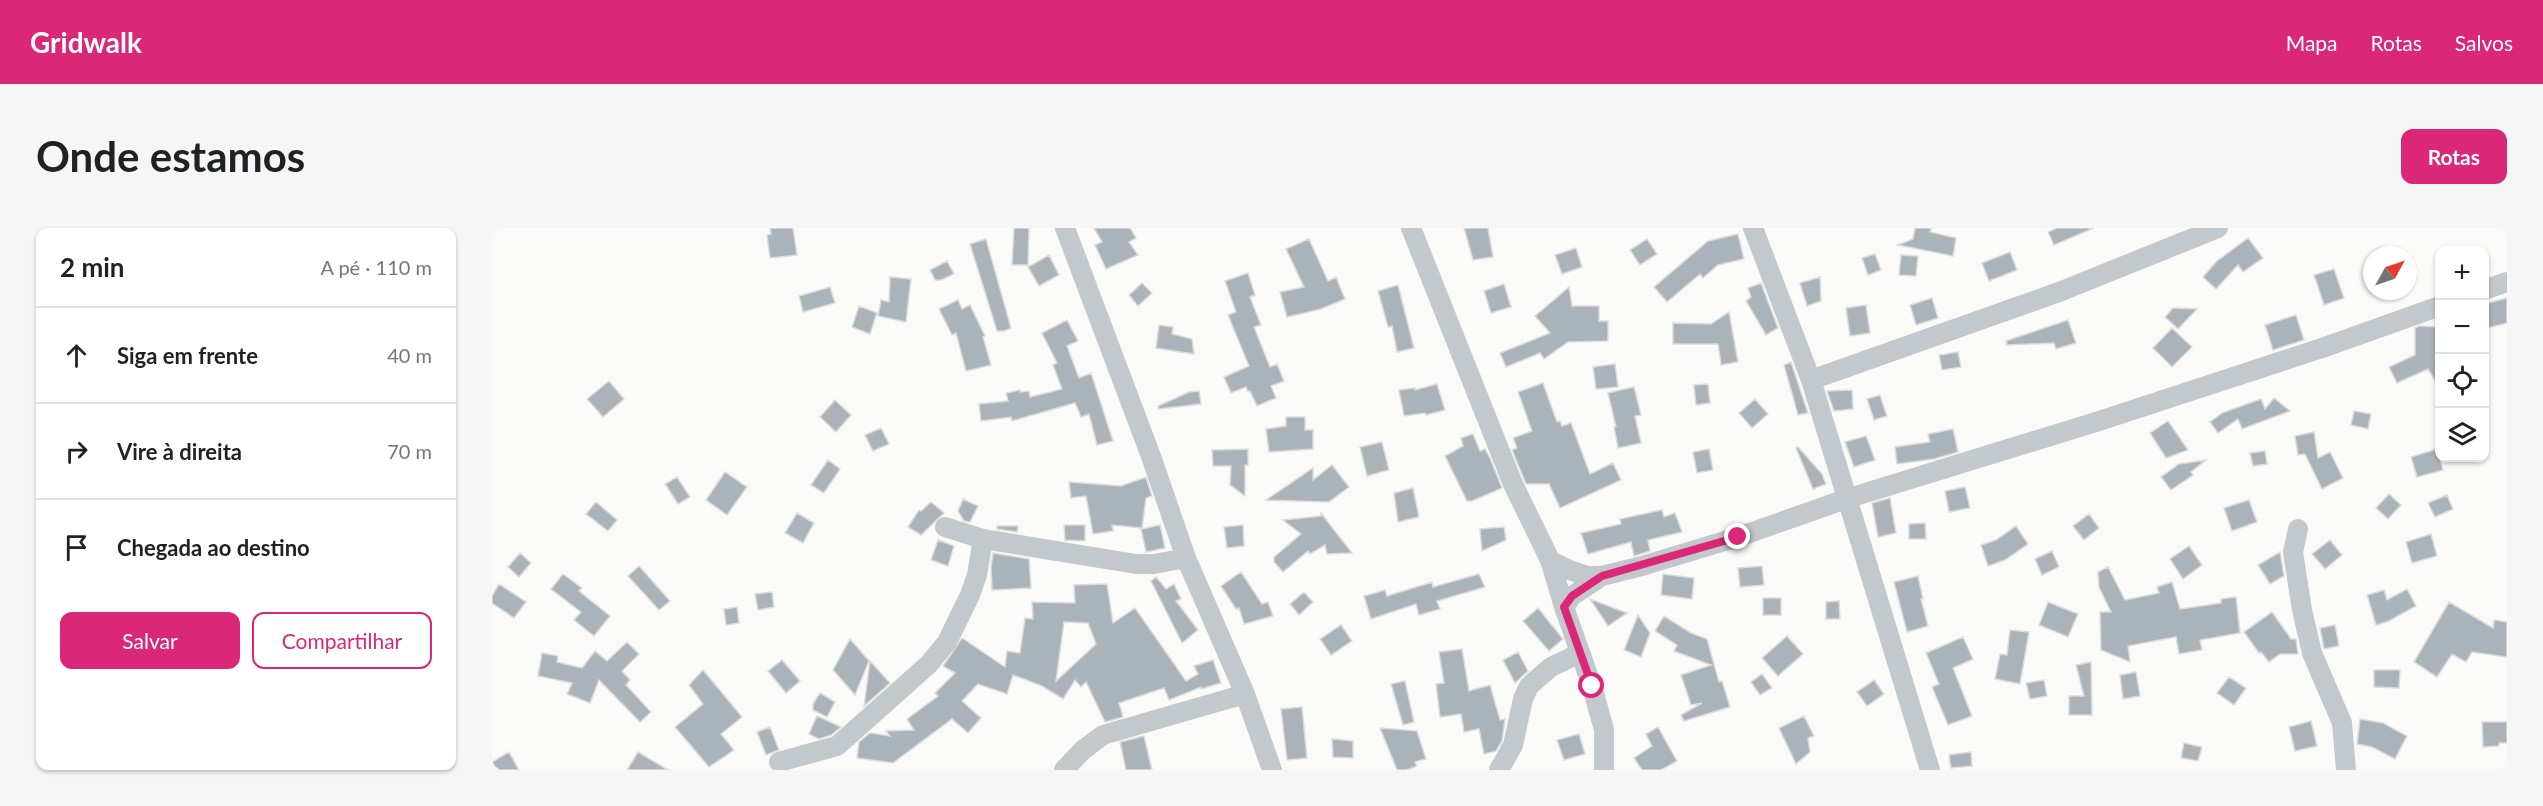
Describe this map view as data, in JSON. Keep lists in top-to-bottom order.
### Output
{
  "north": "top right",
  "page": {
    "header": "Gridwalk",
    "nav": ["Mapa", "Rotas", "Salvos"],
    "buttons": [
      "Rotas",
      ["Salvar", "Compartilhar"]
    ],
    "title": "Onde estamos",
    "heading": ["2 min", "A pé · 110 m"],
    "map_buttons": ["+", "−"],
    "list": [
      ["Siga em frente", "40 m"],
      ["Vire à direita", "70 m"],
      "Chegada ao destino"
    ]
  }
}
